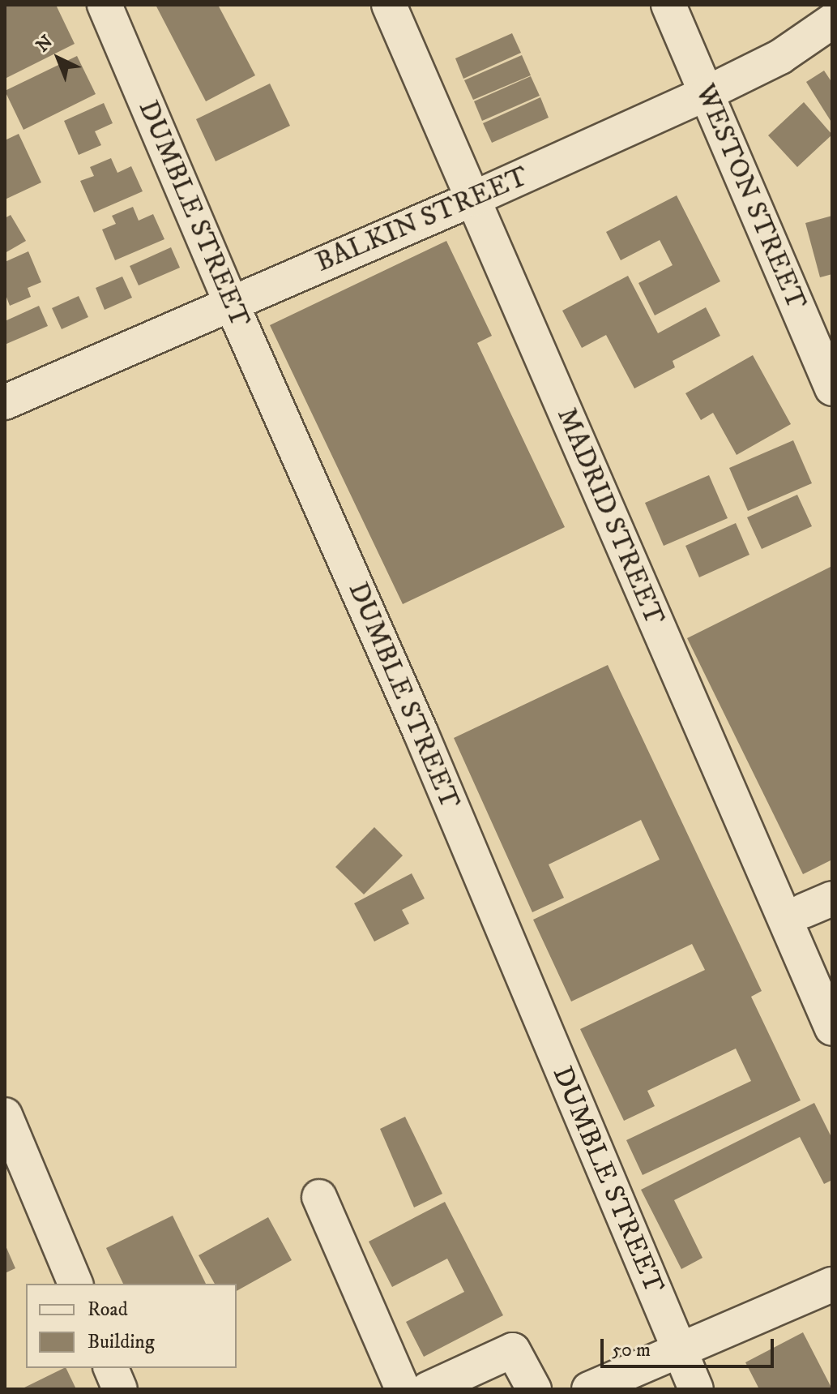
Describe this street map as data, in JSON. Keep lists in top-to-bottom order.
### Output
{
  "streets": {
    "street": [
      "WESTON STREET",
      "DUMBLE STREET",
      "BALKIN STREET",
      "MADRID STREET"
    ]
  },
  "crossings": [
    ["WESTON STREET", "BALKIN STREET"],
    ["DUMBLE STREET", "BALKIN STREET"],
    ["BALKIN STREET", "MADRID STREET"]
  ],
  "legend": ["Road", "Building"],
  "scale_bar": "50 m",
  "north": "top left"
}
